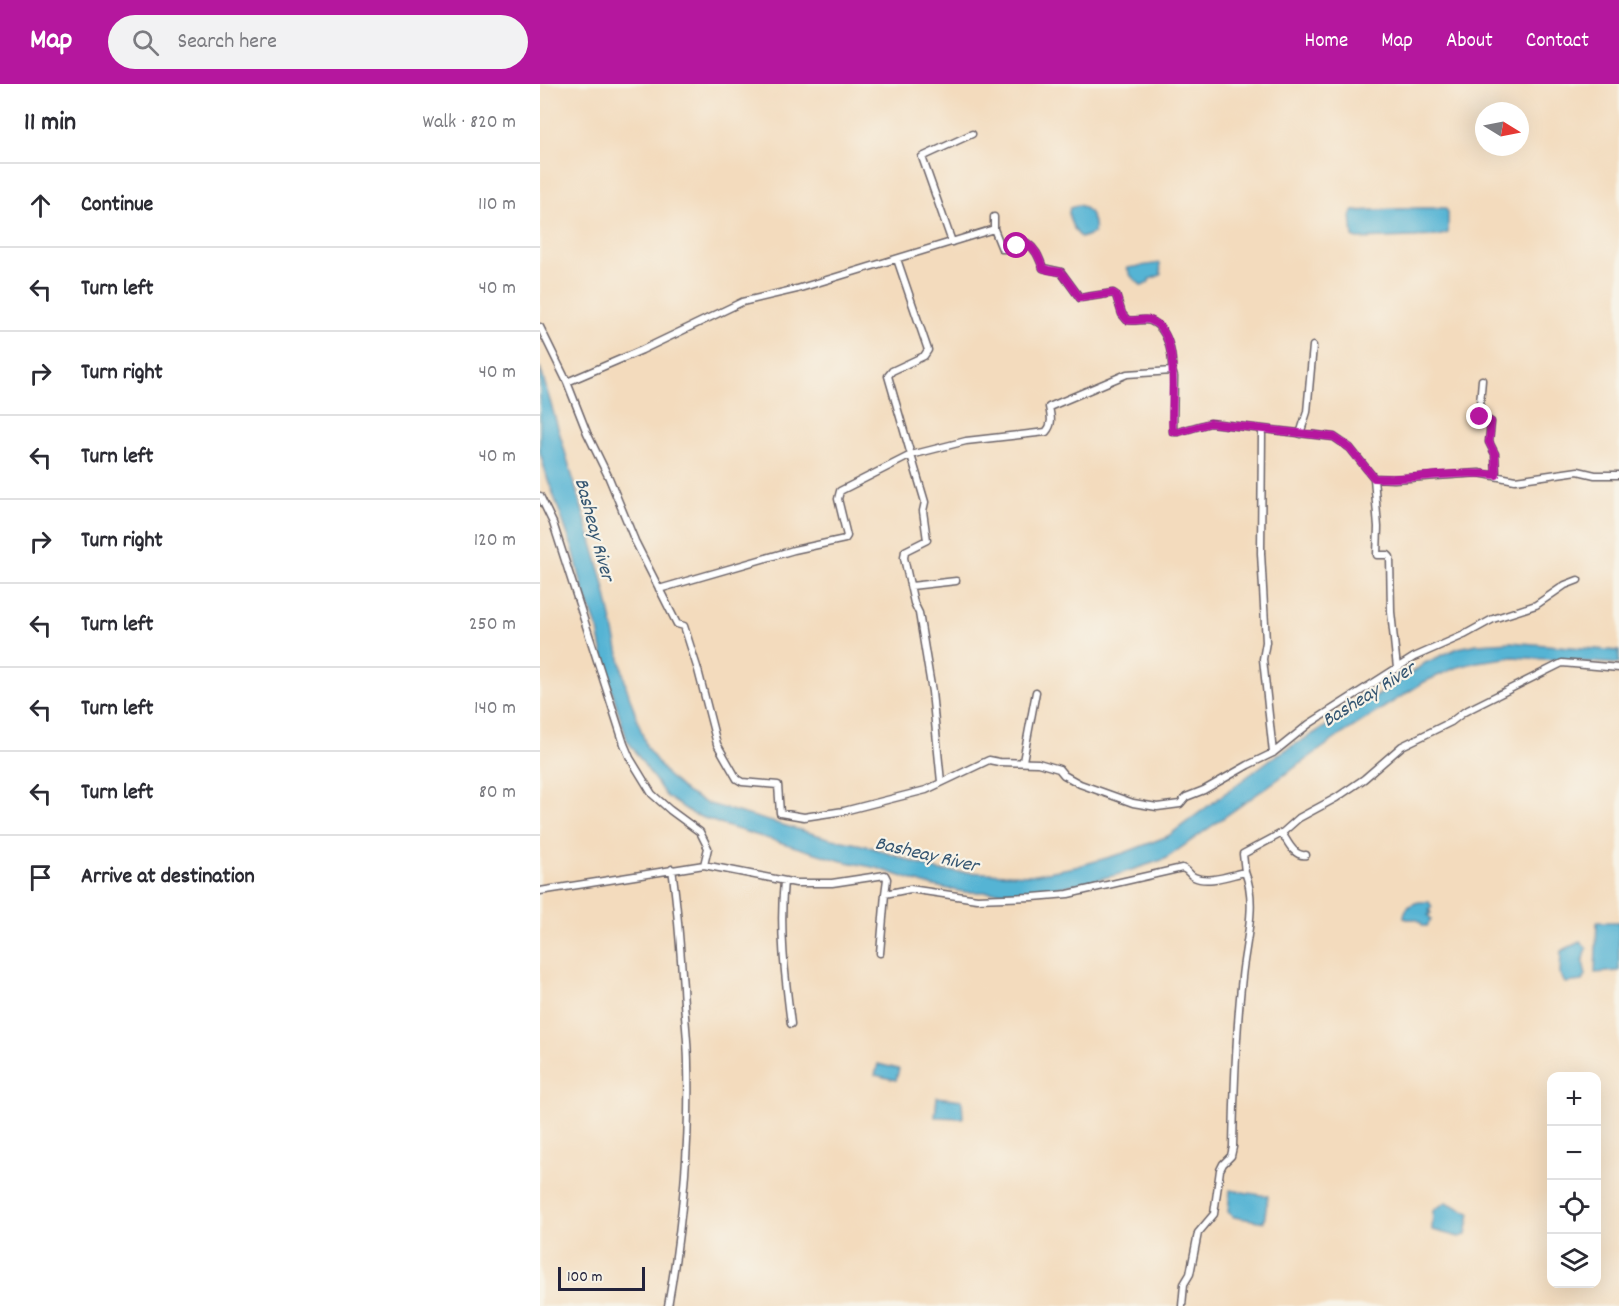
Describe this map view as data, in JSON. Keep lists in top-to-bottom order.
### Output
{
  "water": ["Basheay River"],
  "scale_bar": "100 m",
  "north": "right",
  "page": {
    "header": "Map",
    "search": "Search here",
    "nav": [
      "Home",
      "Map",
      "About",
      "Contact"
    ],
    "heading": ["11 min", "Walk · 820 m"],
    "list": [
      ["Continue", "110 m"],
      ["Turn left", "40 m"],
      ["Turn right", "40 m"],
      ["Turn left", "40 m"],
      ["Turn right", "120 m"],
      ["Turn left", "250 m"],
      ["Turn left", "140 m"],
      ["Turn left", "80 m"],
      "Arrive at destination"
    ],
    "map_buttons": ["+", "−"],
    "scale": "100 m"
  }
}
